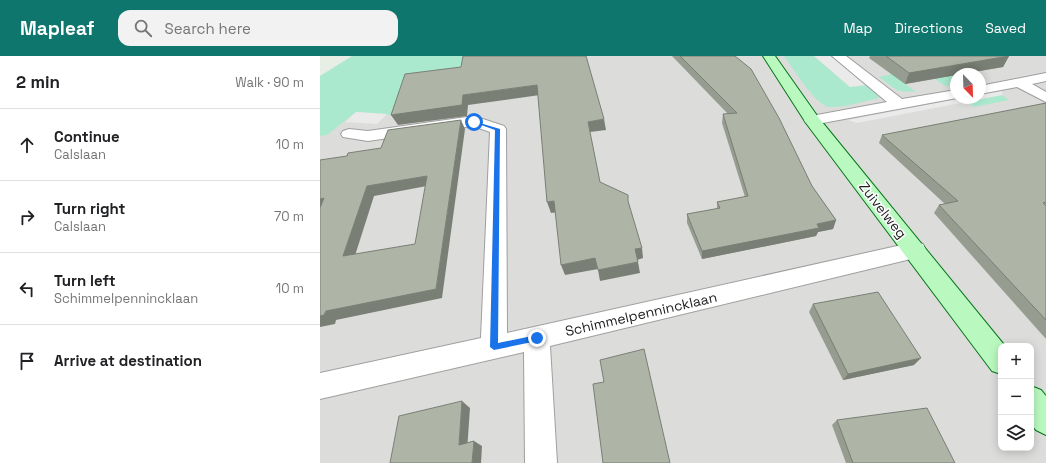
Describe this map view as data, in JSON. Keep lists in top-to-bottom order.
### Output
{
  "streets": {
    "street": ["Zuivelweg", "Schimmelpennincklaan"]
  },
  "crossings": [
    ["Zuivelweg", "Schimmelpennincklaan"]
  ],
  "north": "bottom right",
  "page": {
    "header": "Mapleaf",
    "search": "Search here",
    "nav": ["Map", "Directions", "Saved"],
    "heading": ["2 min", "Walk · 90 m"],
    "list": [
      ["Continue", "Calslaan", "10 m"],
      ["Turn right", "Calslaan", "70 m"],
      ["Turn left", "Schimmelpennincklaan", "10 m"],
      "Arrive at destination"
    ],
    "map_buttons": ["+", "−"]
  }
}
